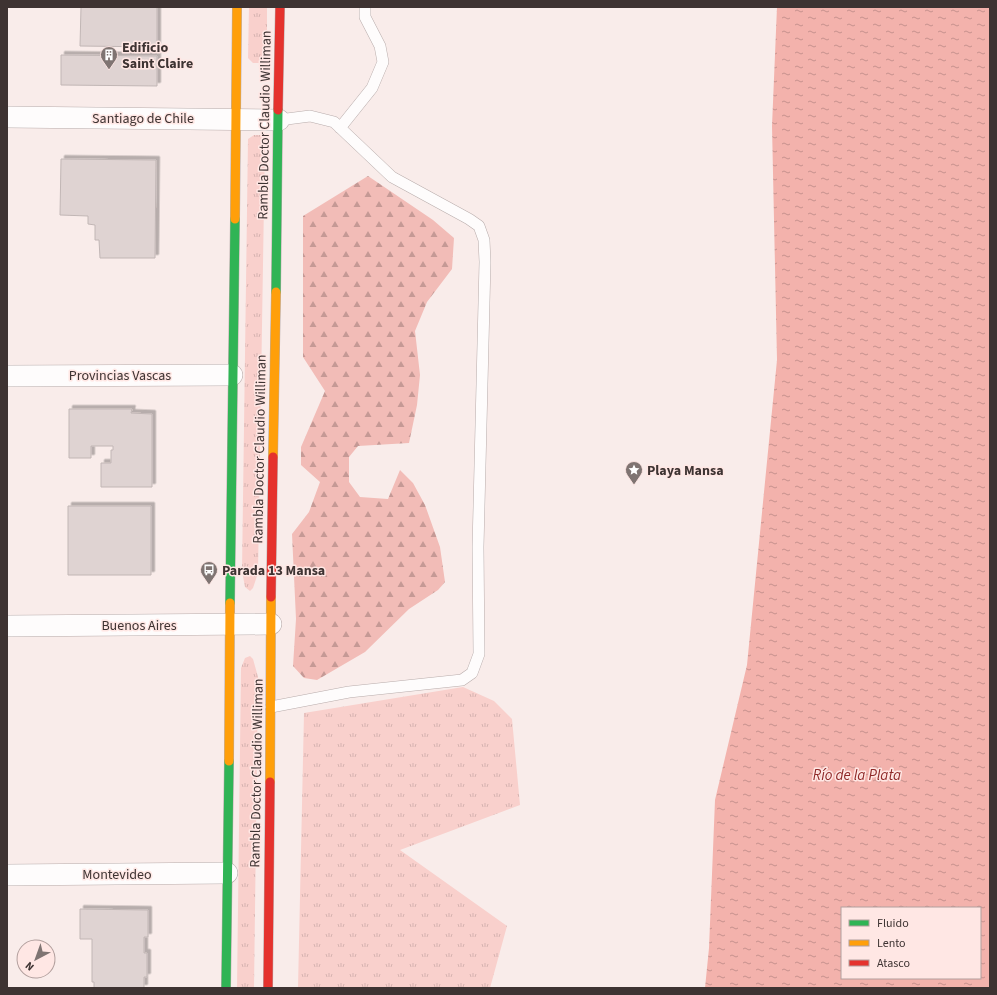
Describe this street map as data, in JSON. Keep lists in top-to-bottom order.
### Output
{
  "streets": {
    "main road": ["Rambla Doctor Claudio Williman"],
    "street": [
      "Santiago de Chile",
      "Provincias Vascas",
      "Buenos Aires",
      "Montevideo"
    ]
  },
  "crossings": [
    ["Santiago de Chile", "Rambla Doctor Claudio Williman"],
    ["Rambla Doctor Claudio Williman", "Provincias Vascas"],
    ["Rambla Doctor Claudio Williman", "Buenos Aires"],
    ["Rambla Doctor Claudio Williman", "Montevideo"]
  ],
  "water": ["Río de la Plata"],
  "places": {
    "building": ["Edificio Saint Claire"],
    "place": ["Playa Mansa"],
    "bus stop": ["Parada 13 Mansa"]
  },
  "legend": ["Fluido", "Lento", "Atasco"],
  "north": "bottom left"
}
